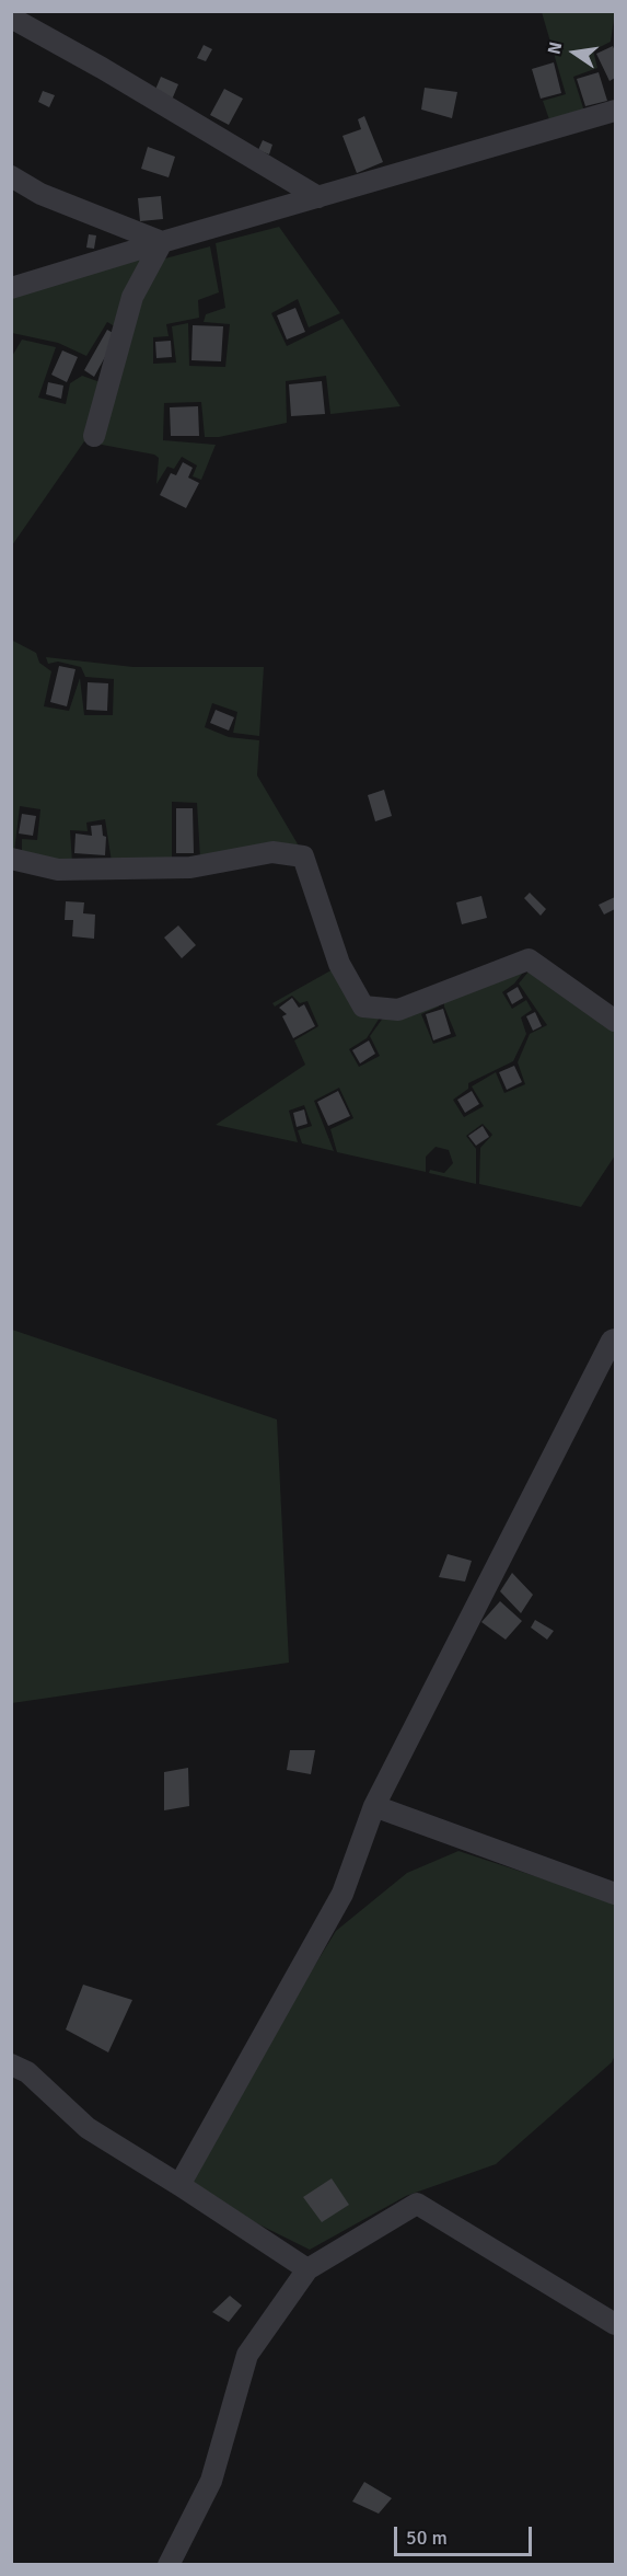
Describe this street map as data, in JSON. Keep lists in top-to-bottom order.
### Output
{
  "scale_bar": "50 m",
  "north": "left"
}
